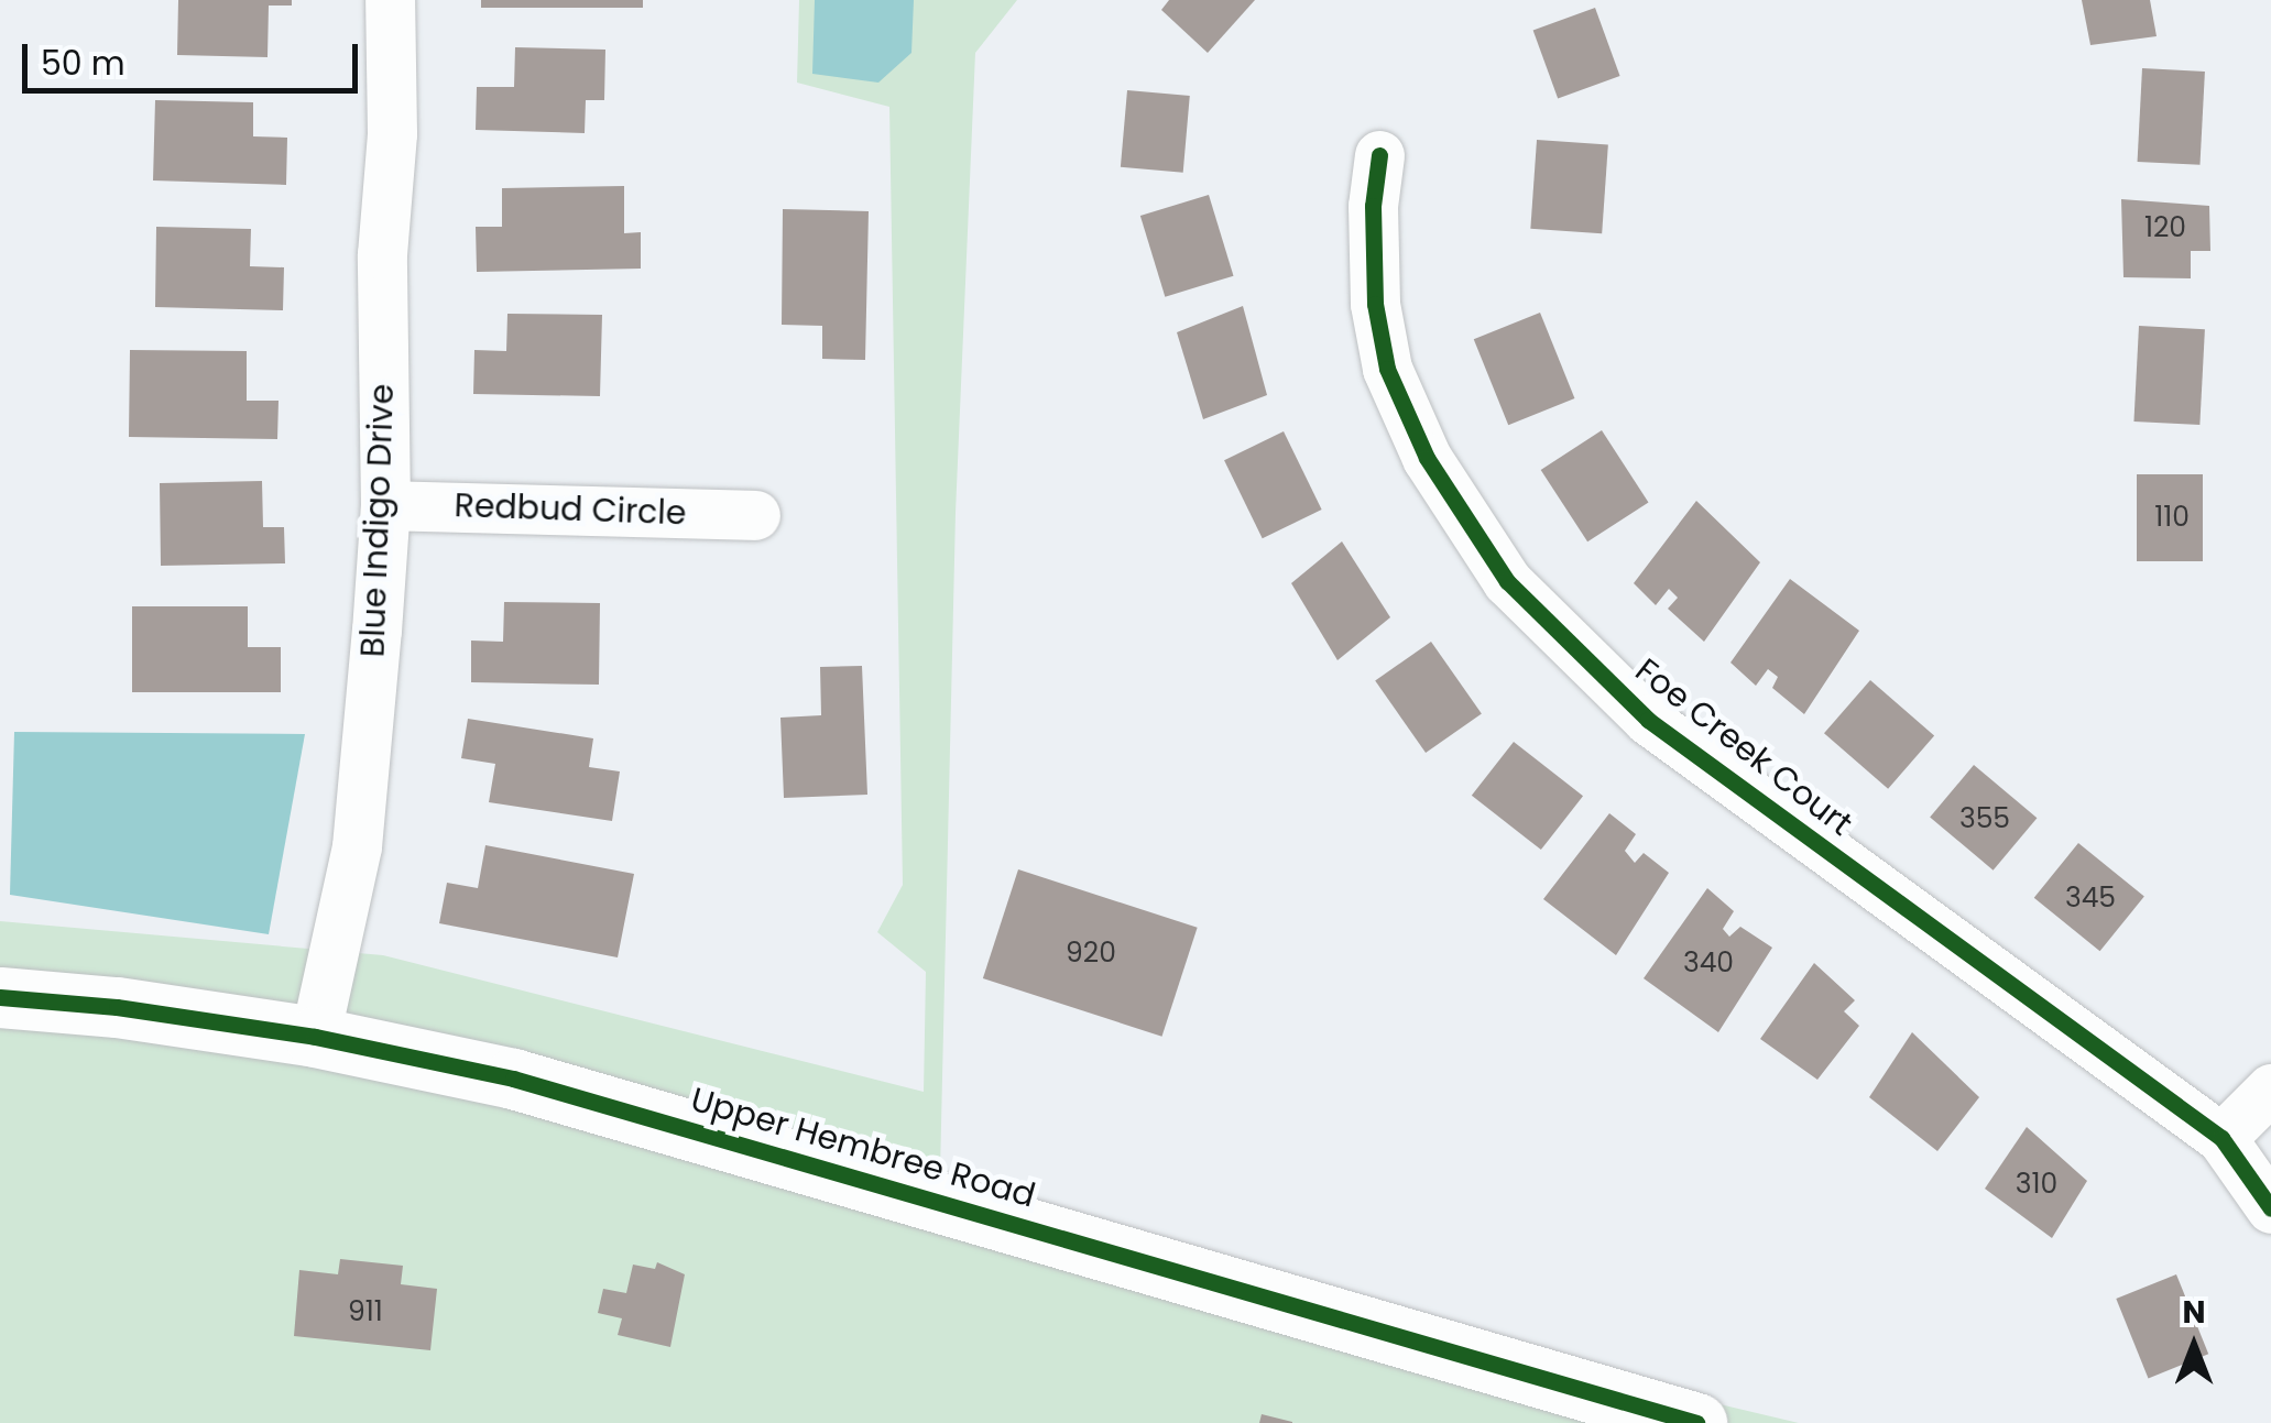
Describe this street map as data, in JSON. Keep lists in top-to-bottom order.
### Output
{
  "streets": {
    "street": [
      "Redbud Circle",
      "Blue Indigo Drive",
      "Foe Creek Court",
      "Upper Hembree Road"
    ]
  },
  "crossings": [
    ["Redbud Circle", "Blue Indigo Drive"],
    ["Blue Indigo Drive", "Upper Hembree Road"]
  ],
  "house_numbers": [
    "120",
    "110",
    "355",
    "345",
    "920",
    "340",
    "310",
    "911"
  ],
  "scale_bar": "50 m",
  "north": "top"
}
